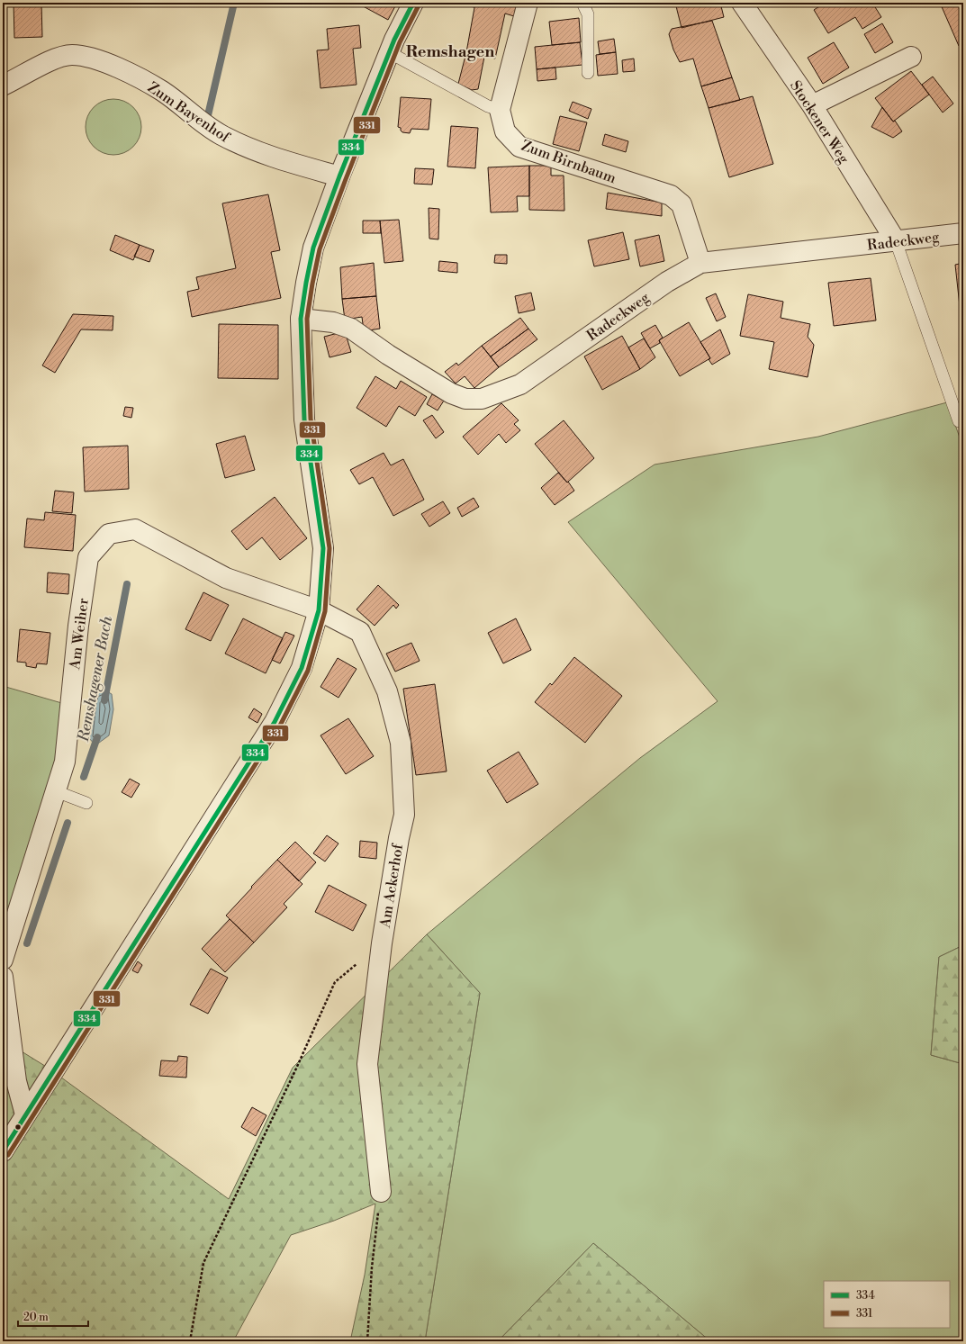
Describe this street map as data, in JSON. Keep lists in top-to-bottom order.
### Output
{
  "streets": {
    "street": [
      "Zum Bayenhof",
      "Stockener Weg",
      "Zum Birnbaum",
      "Radeckweg",
      "Am Weiher",
      "Am Ackerhof"
    ]
  },
  "crossings": [
    ["Stockener Weg", "Radeckweg"],
    ["Zum Birnbaum", "Radeckweg"],
    ["Am Weiher", "Am Ackerhof"]
  ],
  "districts": ["Remshagen"],
  "water": ["Remshagener Bach"],
  "lines": ["transit line 334", "transit line 331"],
  "legend": ["334", "331"],
  "scale_bar": "20 m"
}
